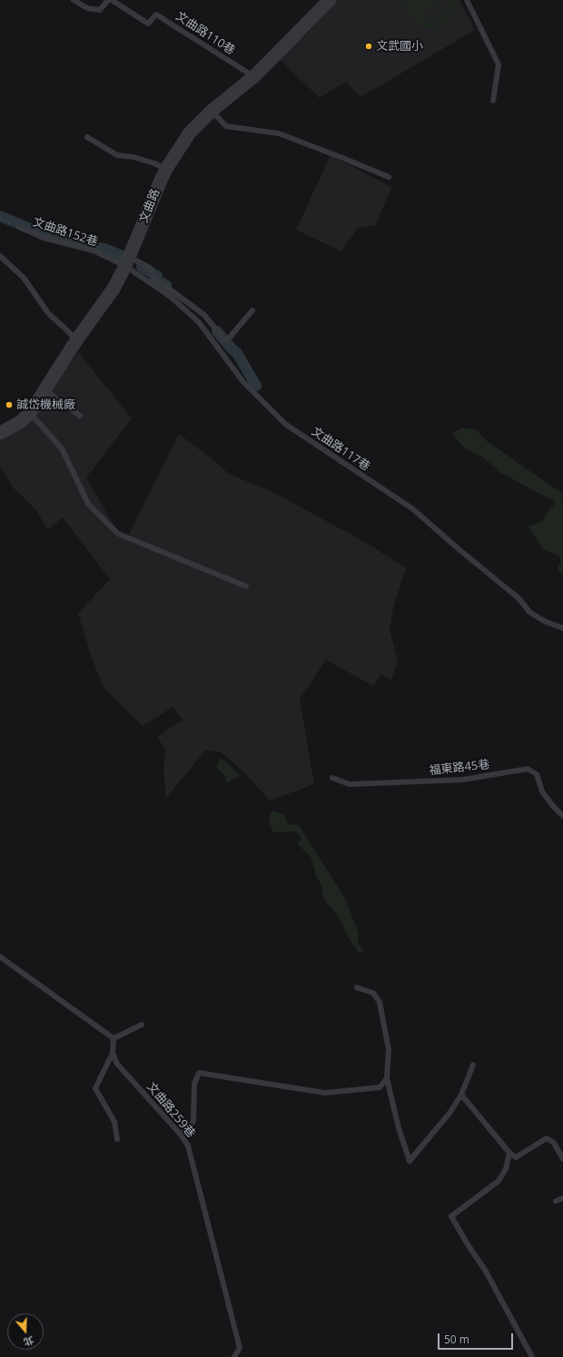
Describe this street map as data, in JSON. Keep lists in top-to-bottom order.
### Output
{
  "streets": {
    "street": ["文曲路"],
    "lane": [
      "文曲路110巷",
      "文曲路152巷",
      "文曲路117巷",
      "福東路45巷",
      "文曲路259巷"
    ]
  },
  "crossings": [
    ["文曲路110巷", "文曲路"],
    ["文曲路", "文曲路152巷"],
    ["文曲路", "文曲路117巷"],
    ["文曲路152巷", "文曲路117巷"]
  ],
  "places": ["文武國小", "誠岱機械廠"],
  "scale_bar": "50 m",
  "north": "bottom"
}
